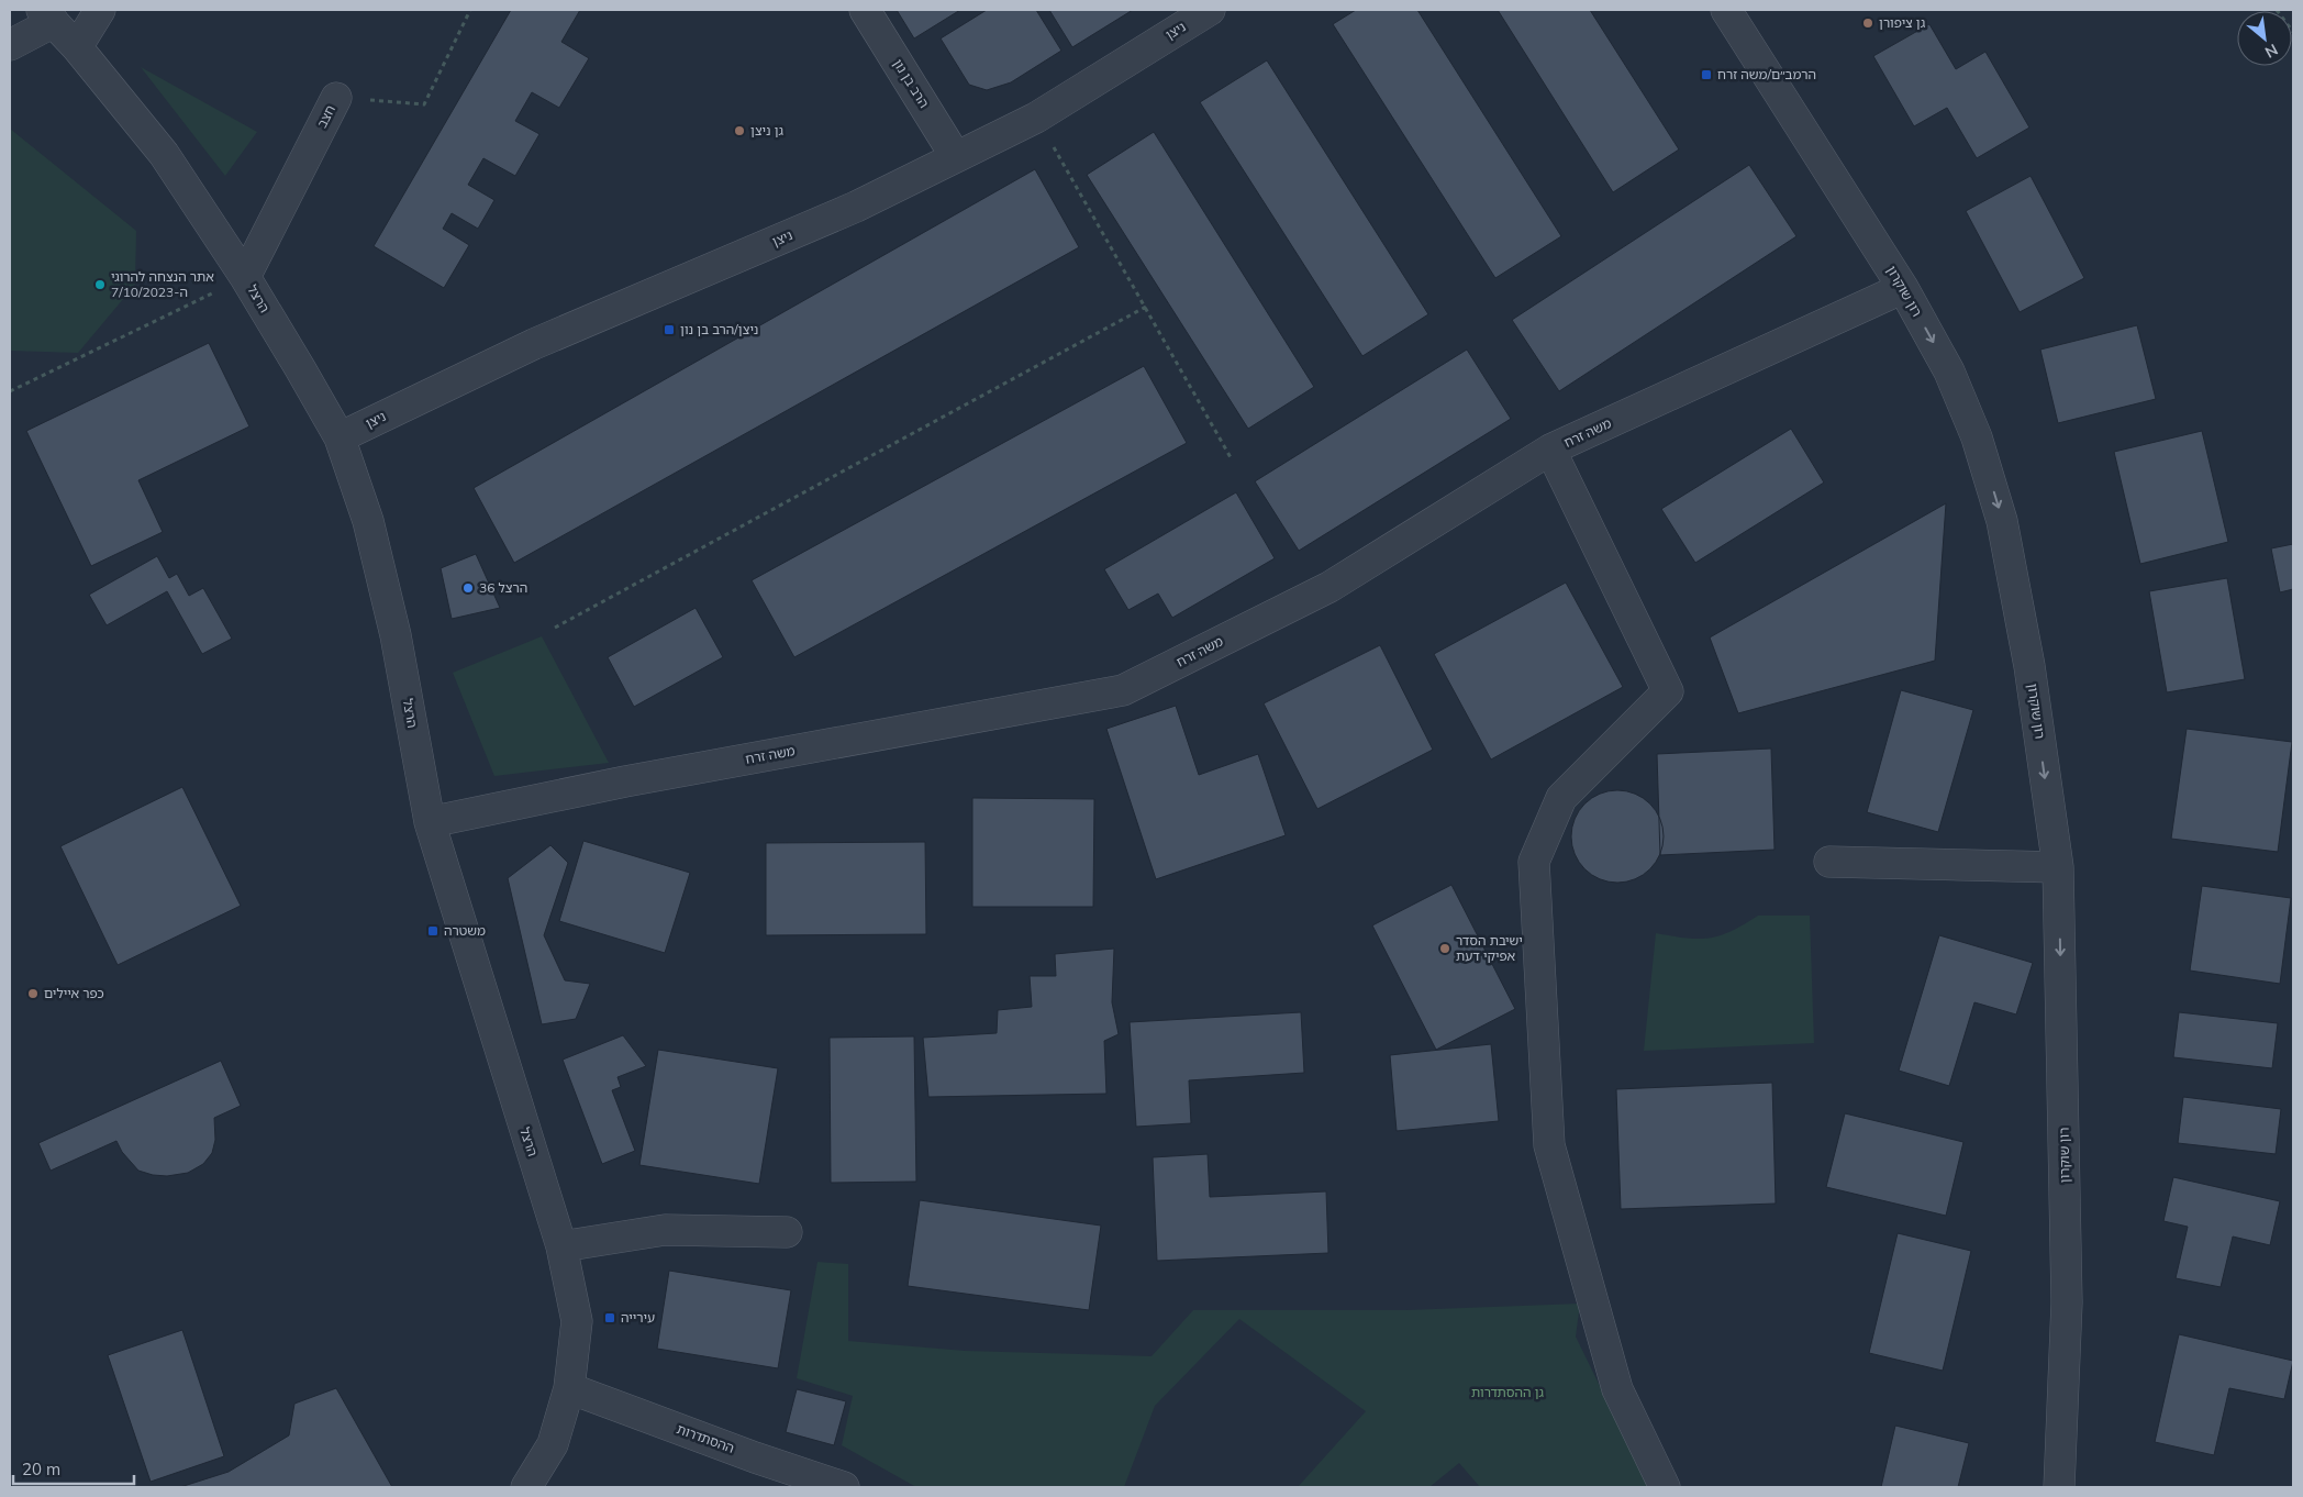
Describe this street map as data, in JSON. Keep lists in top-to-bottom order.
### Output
{
  "streets": {
    "street": [
      "ניצן",
      "הרב בן נון",
      "חצב",
      "רון שוקרון",
      "הרצל",
      "משה זרח",
      "ההסתדרות"
    ]
  },
  "crossings": [
    ["ניצן", "הרב בן נון"],
    ["ניצן", "הרצל"],
    ["חצב", "הרצל"],
    ["רון שוקרון", "משה זרח"],
    ["הרצל", "משה זרח"],
    ["הרצל", "ההסתדרות"]
  ],
  "one_way": ["רון שוקרון"],
  "parks": ["גן ההסתדרות"],
  "places": {
    "other": [
      "גן ציפורן",
      "גן ניצן",
      "אתר הנצחה להרוגי ה-7/10/2023",
      "הרצל 36",
      "ישיבת הסדר אפיקי דעת",
      "כפר איילים"
    ],
    "transit": [
      "הרמב״ם/משה זרח",
      "ניצן/הרב בן נון",
      "משטרה",
      "עירייה"
    ]
  },
  "scale_bar": "20 m",
  "north": "bottom right"
}
